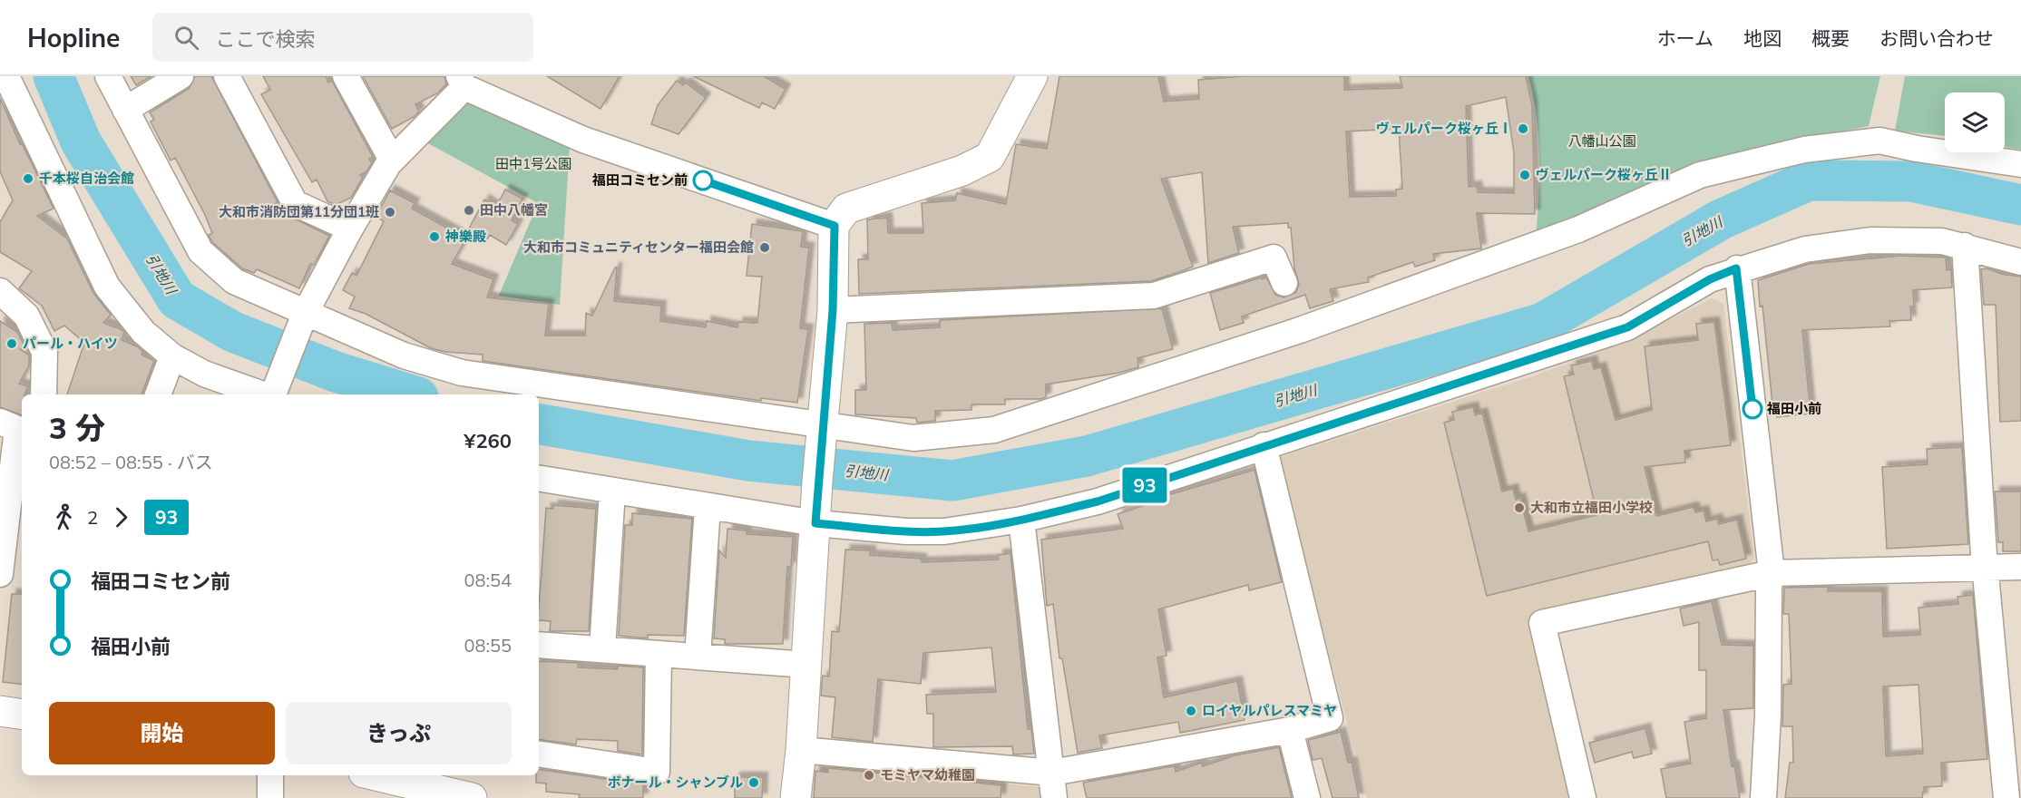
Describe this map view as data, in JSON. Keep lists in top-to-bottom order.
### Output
{
  "water": ["引地川"],
  "parks": ["八幡山公園", "田中1号公園"],
  "places": [
    "ヴェルパーク桜ヶ丘Ⅰ",
    "ヴェルパーク桜ヶ丘Ⅱ",
    "千本桜自治会館",
    "福田コミセン前",
    "田中八幡宮",
    "大和市消防団第11分団1班",
    "神樂殿",
    "大和市コミュニティセンター福田会館",
    "パール・ハイツ",
    "福田小前",
    "大和市立福田小学校",
    "ロイヤルパレスマミヤ",
    "モミヤマ幼稚園",
    "ボナール・シャンブル"
  ],
  "lines": ["bus line 93"],
  "page": {
    "header": "Hopline",
    "search": "ここで検索",
    "nav": [
      "ホーム",
      "地図",
      "概要",
      "お問い合わせ"
    ],
    "on_map": "93",
    "heading": ["3 分", "08:52 – 08:55 · バス", "¥260"],
    "legs": ["2", "93"],
    "list": [
      {
        "name": "福田コミセン前",
        "value": "08:54"
      },
      {
        "name": "福田小前",
        "value": "08:55"
      }
    ],
    "buttons": ["開始", "きっぷ"]
  }
}
